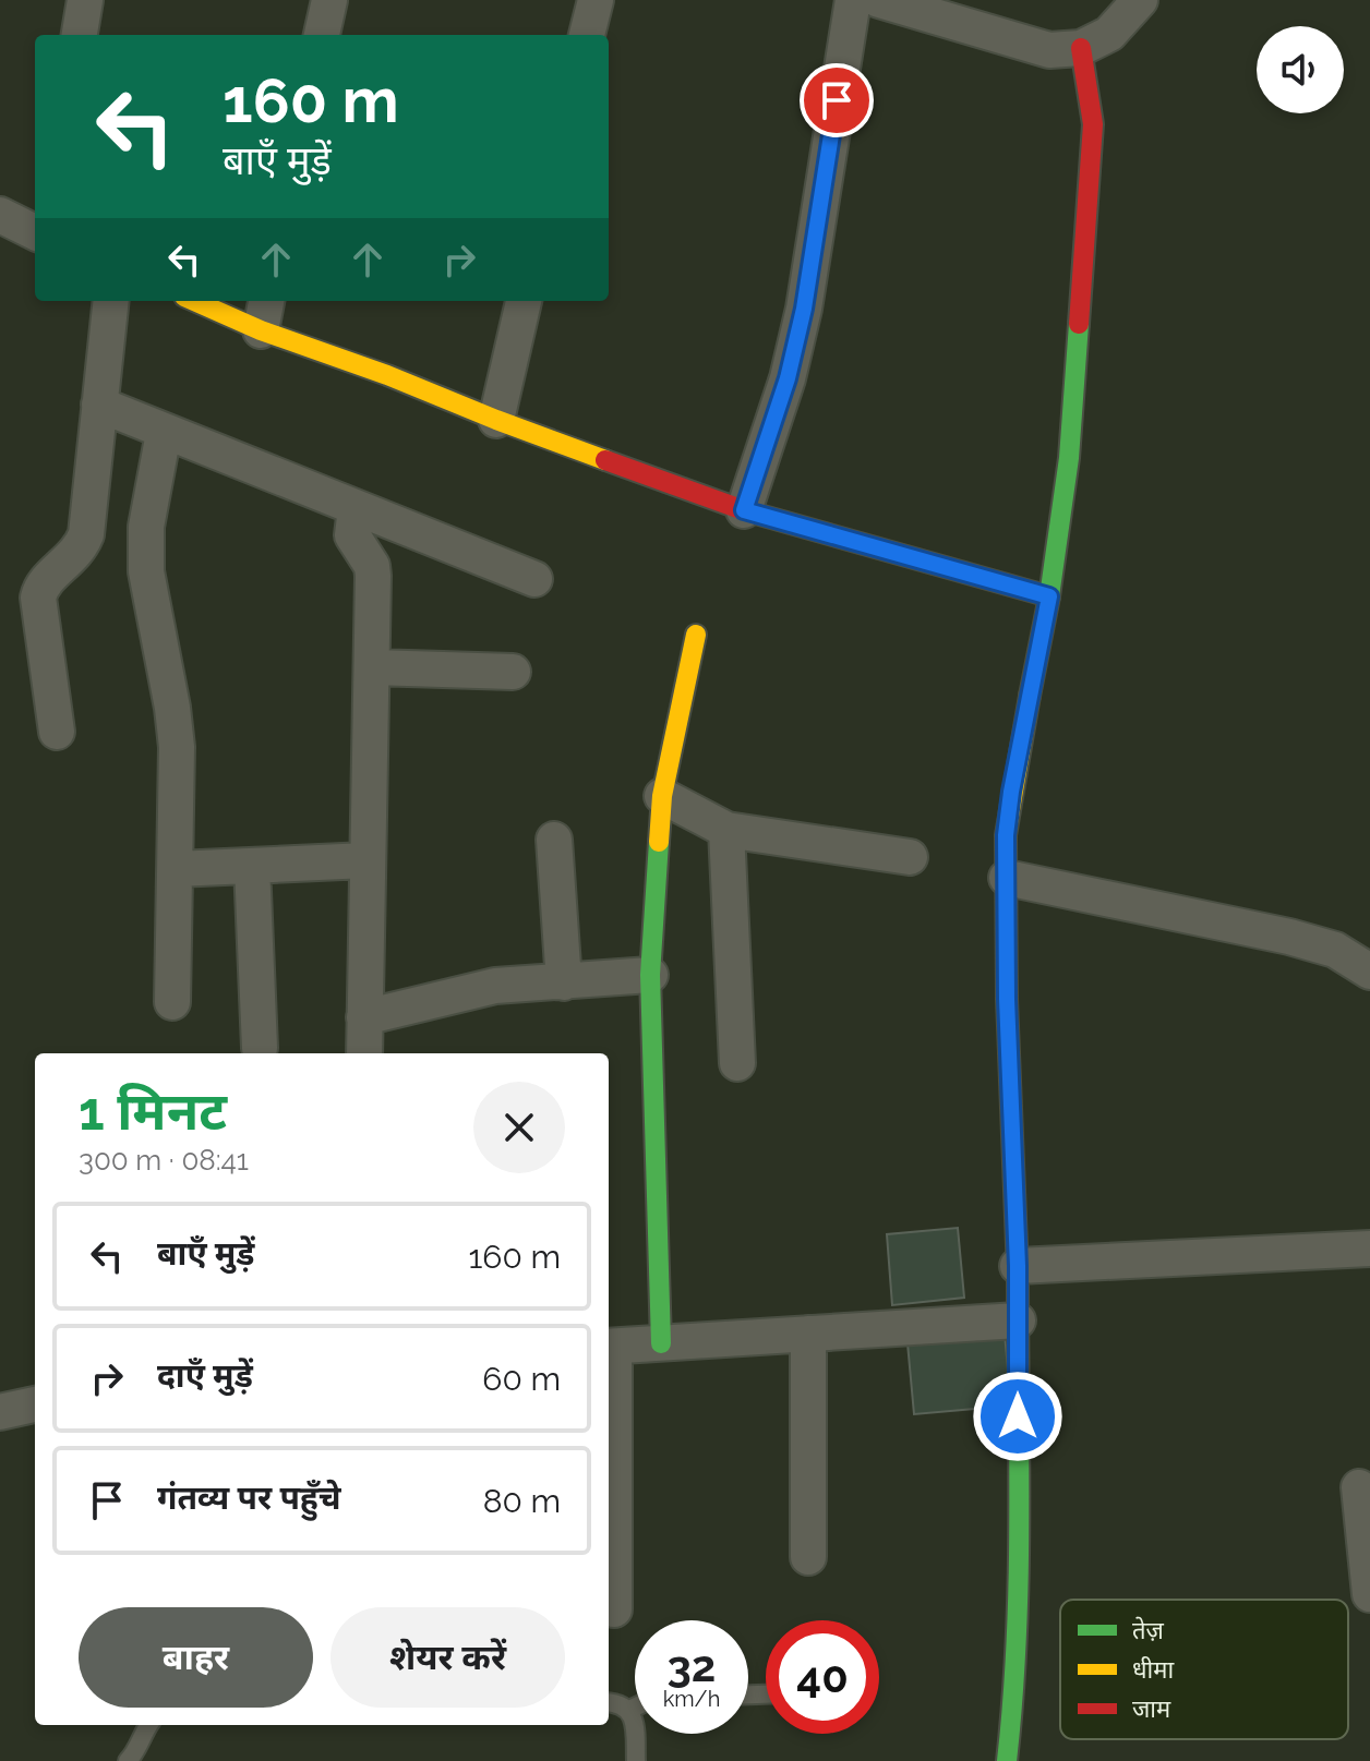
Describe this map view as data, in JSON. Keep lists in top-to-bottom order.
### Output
{
  "legend": ["तेज़", "धीमा", "जाम"],
  "page": {
    "turn": ["160 m", "बाएँ मुड़ें"],
    "heading": ["1 मिनट", "300 m · 08:41"],
    "list": [
      {
        "name": "बाएँ मुड़ें",
        "value": "160 m"
      },
      {
        "name": "दाएँ मुड़ें",
        "value": "60 m"
      },
      {
        "name": "गंतव्य पर पहुँचे",
        "value": "80 m"
      }
    ],
    "buttons": ["बाहर", "शेयर करें"],
    "speed": "32 km/h",
    "limit": "40"
  }
}
